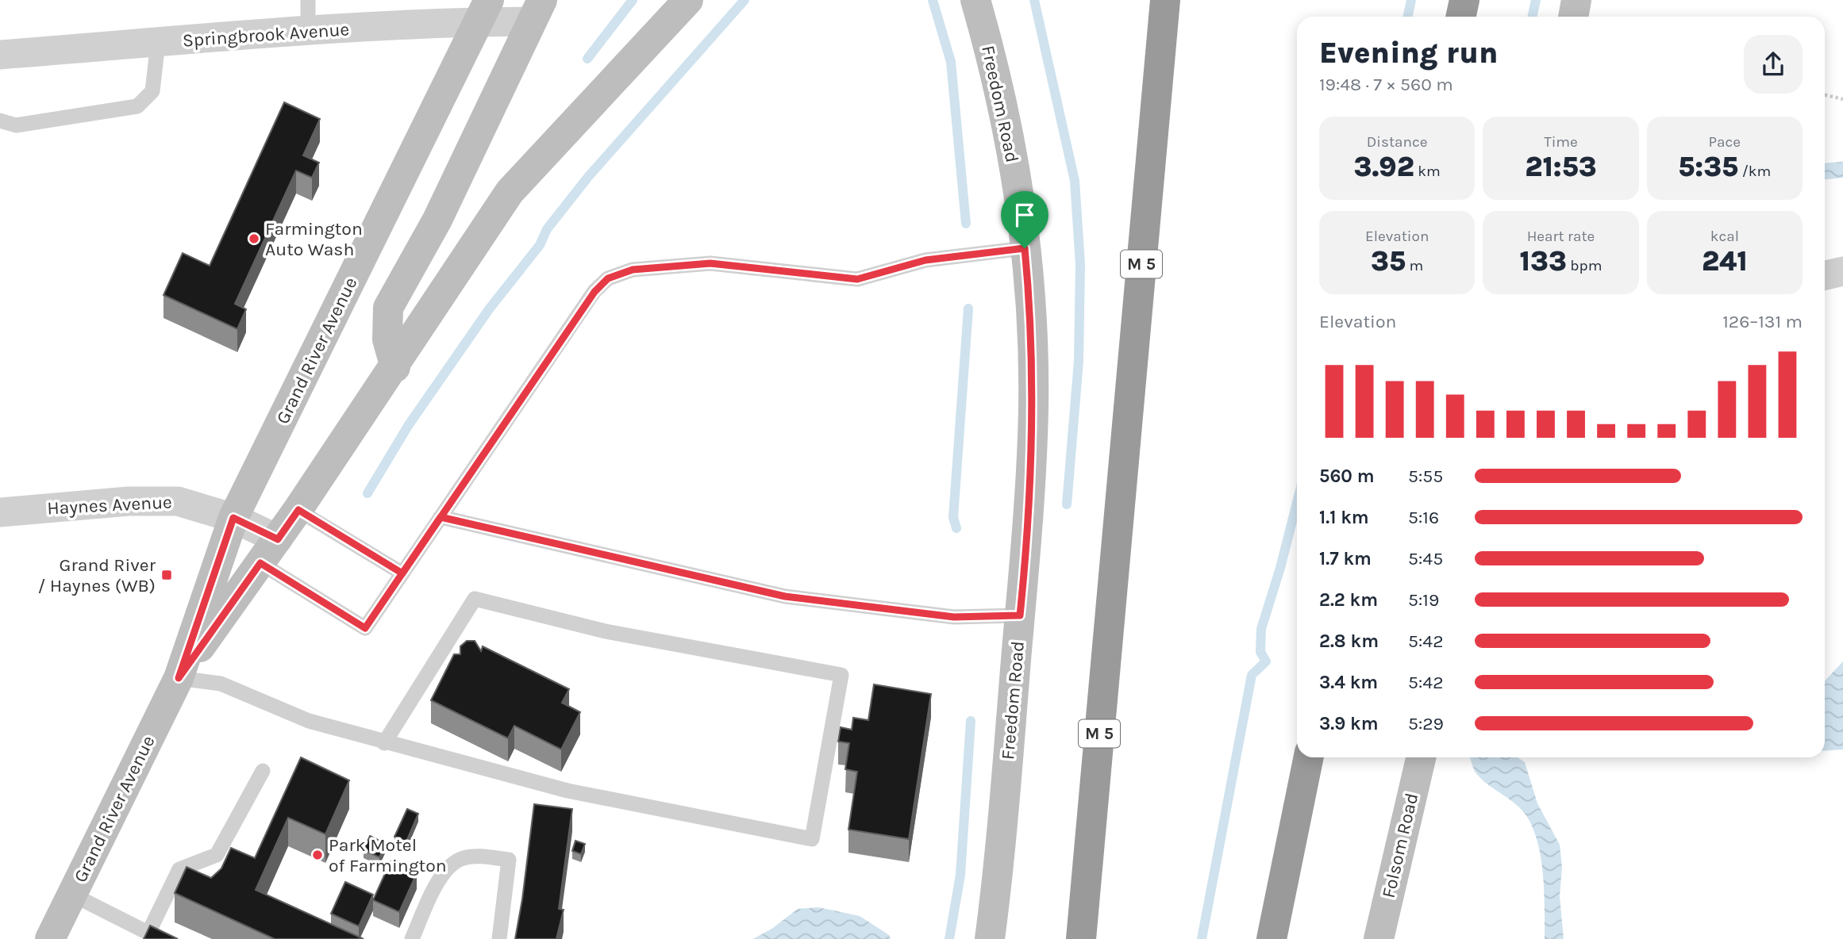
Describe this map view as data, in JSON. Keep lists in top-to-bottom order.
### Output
{
  "streets": {
    "highway": ["M 5"],
    "main road": ["Freedom Road", "Grand River Avenue", "Folsom Road"],
    "street": ["Springbrook Avenue", "Haynes Avenue"]
  },
  "crossings": [
    ["Springbrook Avenue", "Grand River Avenue"],
    ["Grand River Avenue", "Haynes Avenue"]
  ],
  "places": {
    "other": ["Farmington Auto Wash", "Park Motel of Farmington"],
    "transit": ["Grand River / Haynes (WB)"]
  },
  "page": {
    "heading": ["Evening run", "19:48 · 7 × 560 m"],
    "stats": [
      ["Distance", "3.92 km"],
      ["Time", "21:53"],
      ["Pace", "5:35 /km"],
      ["Elevation", "35 m"],
      ["Heart rate", "133 bpm"],
      ["kcal", "241"]
    ],
    "chart": ["Elevation", "126–131 m"],
    "list": [
      {
        "name": "560 m",
        "note": "5:55"
      },
      {
        "name": "1.1 km",
        "note": "5:16"
      },
      {
        "name": "1.7 km",
        "note": "5:45"
      },
      {
        "name": "2.2 km",
        "note": "5:19"
      },
      {
        "name": "2.8 km",
        "note": "5:42"
      },
      {
        "name": "3.4 km",
        "note": "5:42"
      },
      {
        "name": "3.9 km",
        "note": "5:29"
      }
    ]
  }
}
